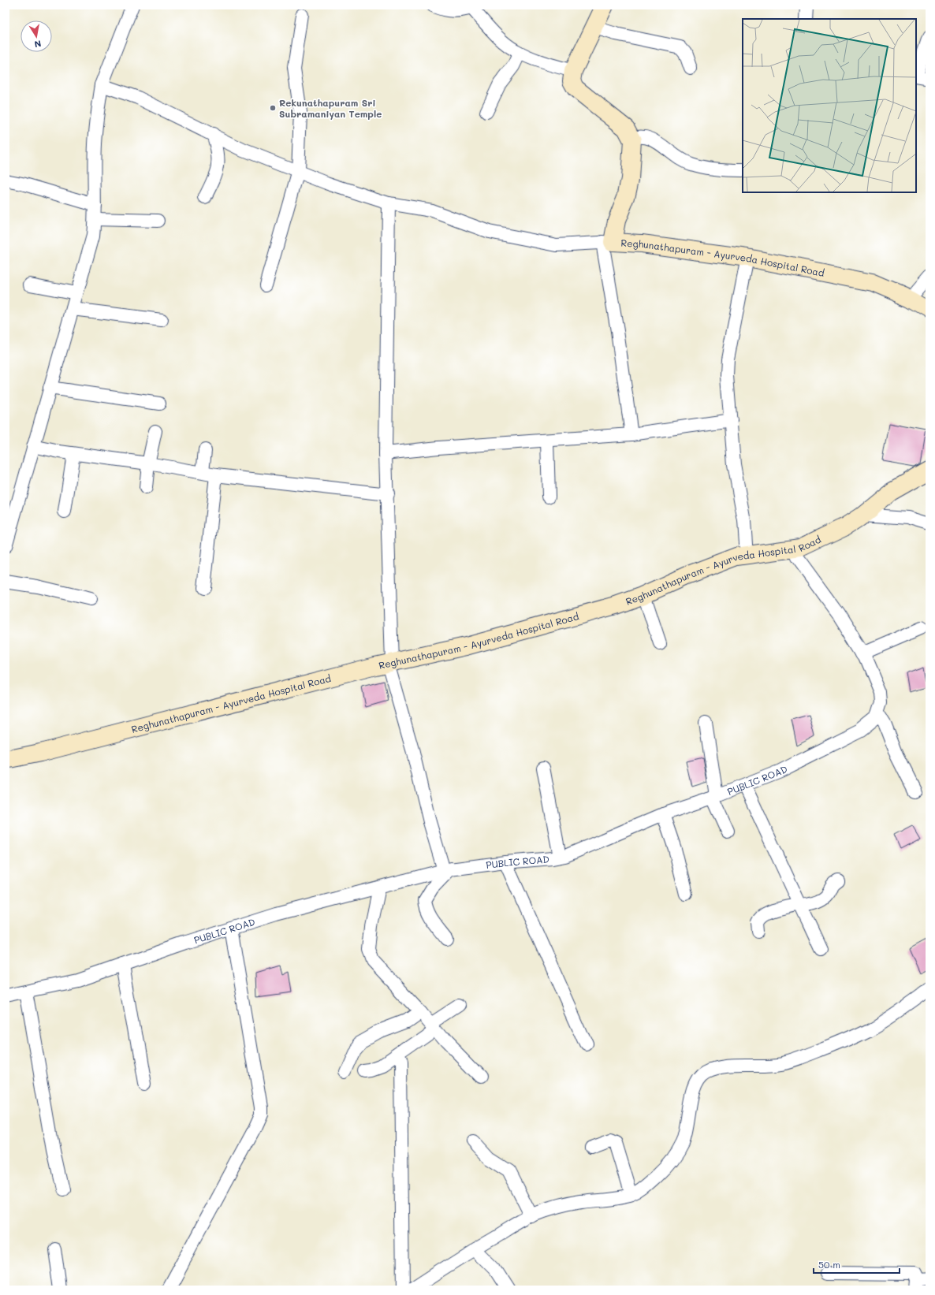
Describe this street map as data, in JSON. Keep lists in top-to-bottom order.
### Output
{
  "streets": {
    "main road": ["Reghunathapuram - Ayurveda Hospital Road"],
    "street": ["PUBLIC ROAD"]
  },
  "places": ["Rekunathapuram Sri Subramaniyan Temple"],
  "scale_bar": "50 m",
  "north": "bottom"
}
